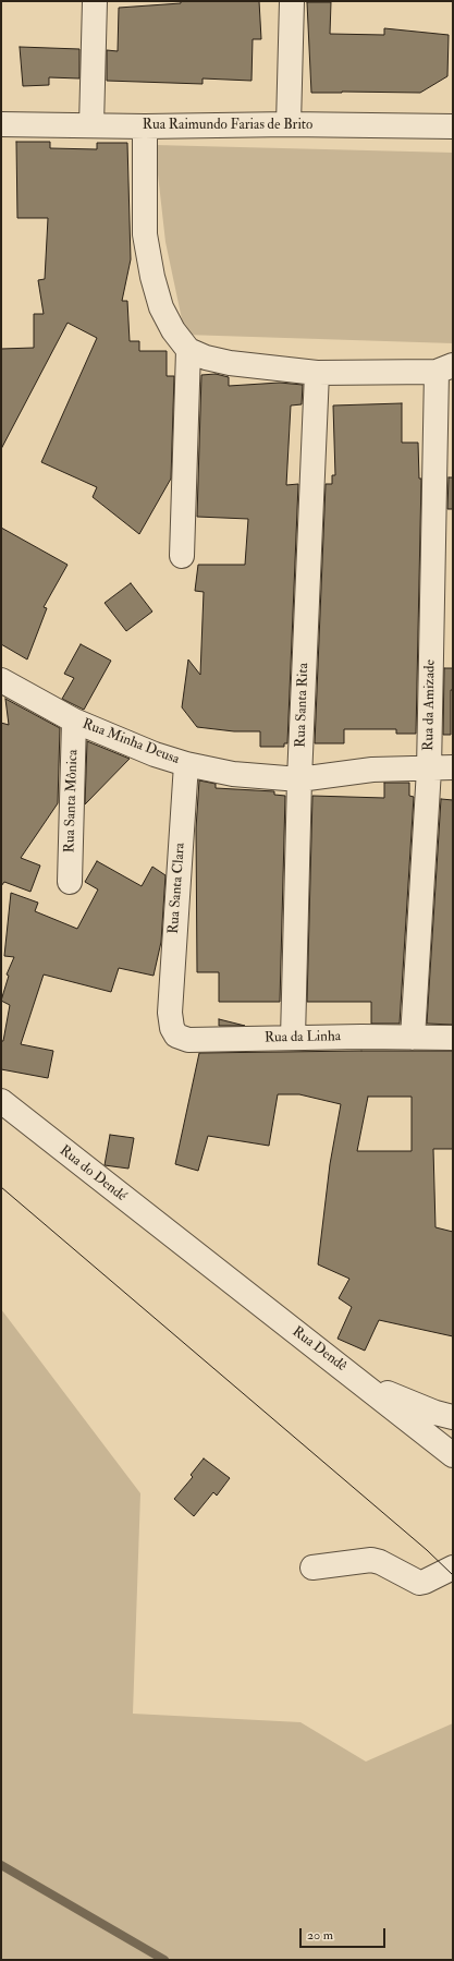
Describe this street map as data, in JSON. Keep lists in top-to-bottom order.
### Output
{
  "streets": {
    "street": [
      "Rua Raimundo Farias de Brito",
      "Rua Santa Rita",
      "Rua da Amizade",
      "Rua Minha Deusa",
      "Rua Santa Mônica",
      "Rua Santa Clara",
      "Rua da Linha",
      "Rua do Dendé",
      "Rua Dendê"
    ]
  },
  "crossings": [
    ["Rua Santa Rita", "Rua Minha Deusa"],
    ["Rua Santa Rita", "Rua da Linha"],
    ["Rua da Amizade", "Rua Minha Deusa"],
    ["Rua da Amizade", "Rua da Linha"],
    ["Rua Minha Deusa", "Rua Santa Mônica"],
    ["Rua Minha Deusa", "Rua Santa Clara"],
    ["Rua Santa Clara", "Rua da Linha"],
    ["Rua do Dendé", "Rua Dendê"]
  ],
  "scale_bar": "20 m"
}
